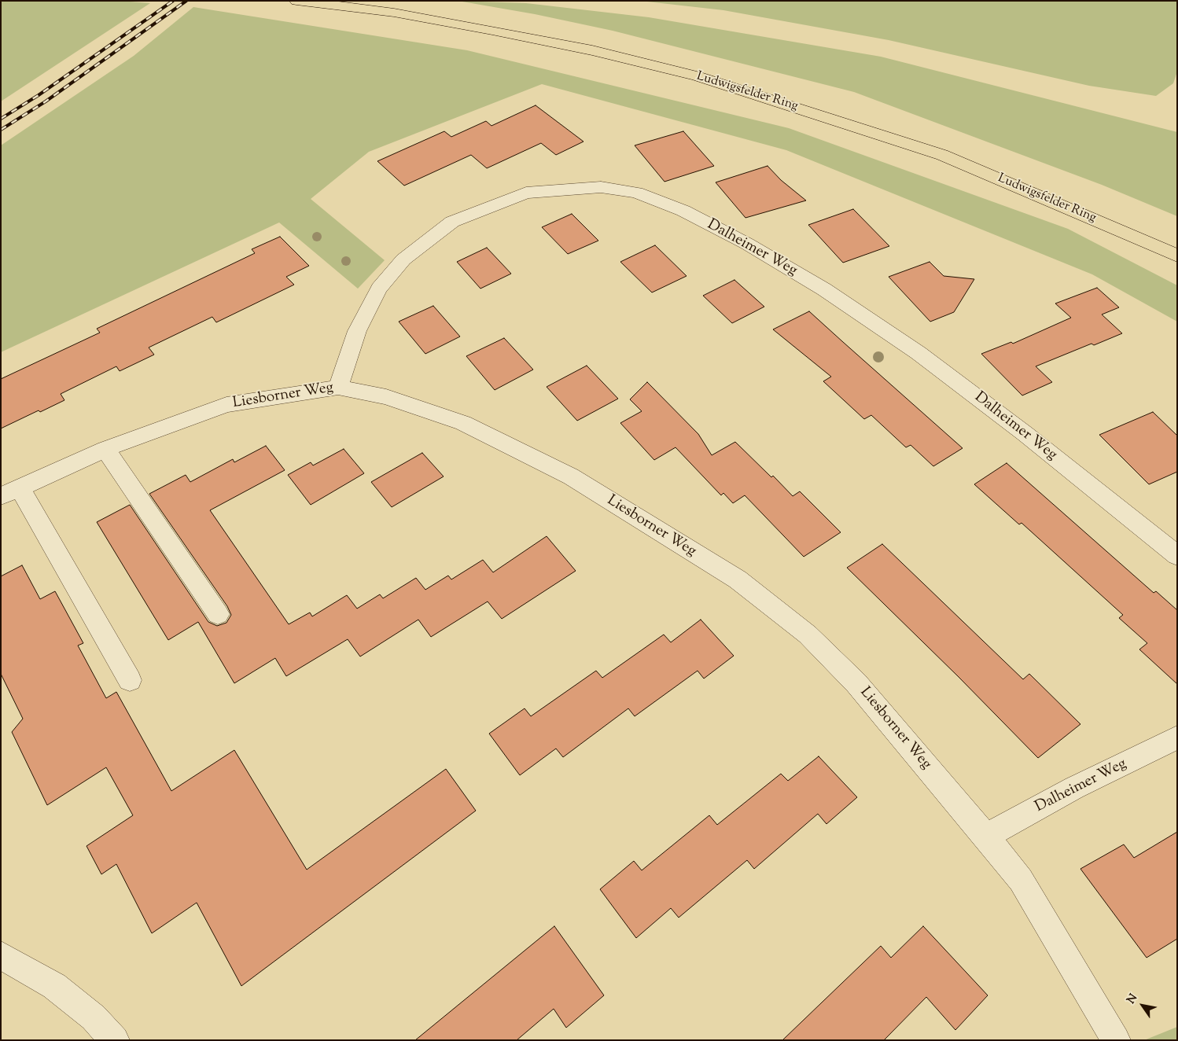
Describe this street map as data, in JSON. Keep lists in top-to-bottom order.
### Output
{
  "streets": {
    "main road": ["Ludwigsfelder Ring"],
    "street": ["Dalheimer Weg", "Liesborner Weg"]
  },
  "crossings": [
    ["Dalheimer Weg", "Liesborner Weg"]
  ],
  "north": "top left"
}
